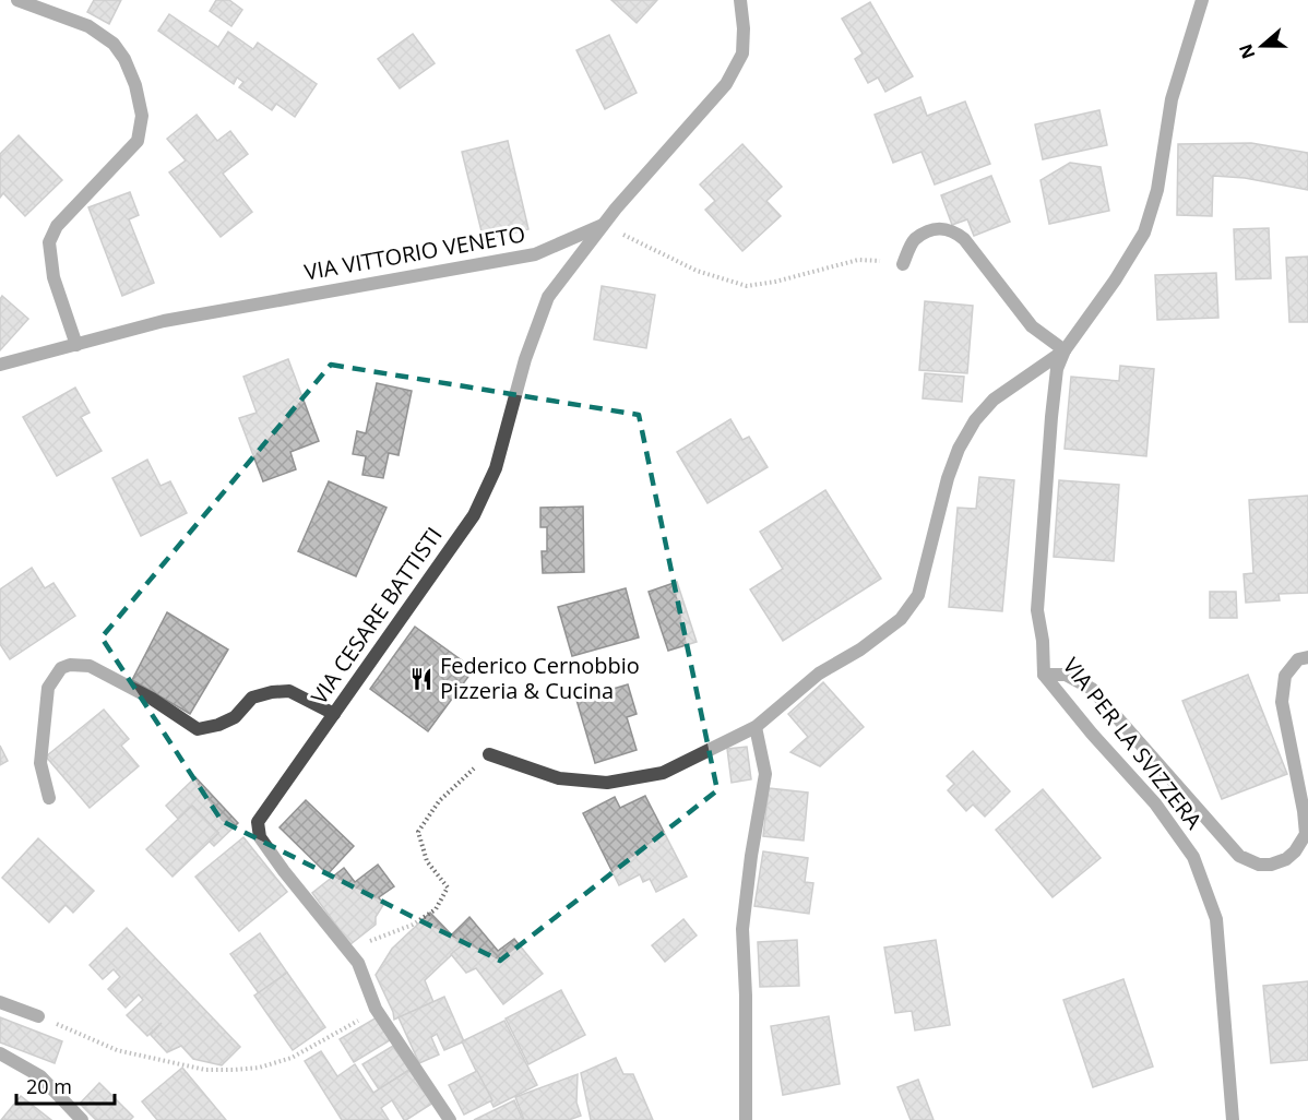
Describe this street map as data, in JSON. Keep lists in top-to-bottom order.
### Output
{
  "streets": {
    "street": ["VIA VITTORIO VENETO", "VIA CESARE BATTISTI", "VIA PER LA SVIZZERA"]
  },
  "crossings": [
    ["VIA VITTORIO VENETO", "VIA CESARE BATTISTI"]
  ],
  "places": {
    "restaurant": ["Federico Cernobbio Pizzeria & Cucina"]
  },
  "scale_bar": "20 m",
  "north": "left"
}
